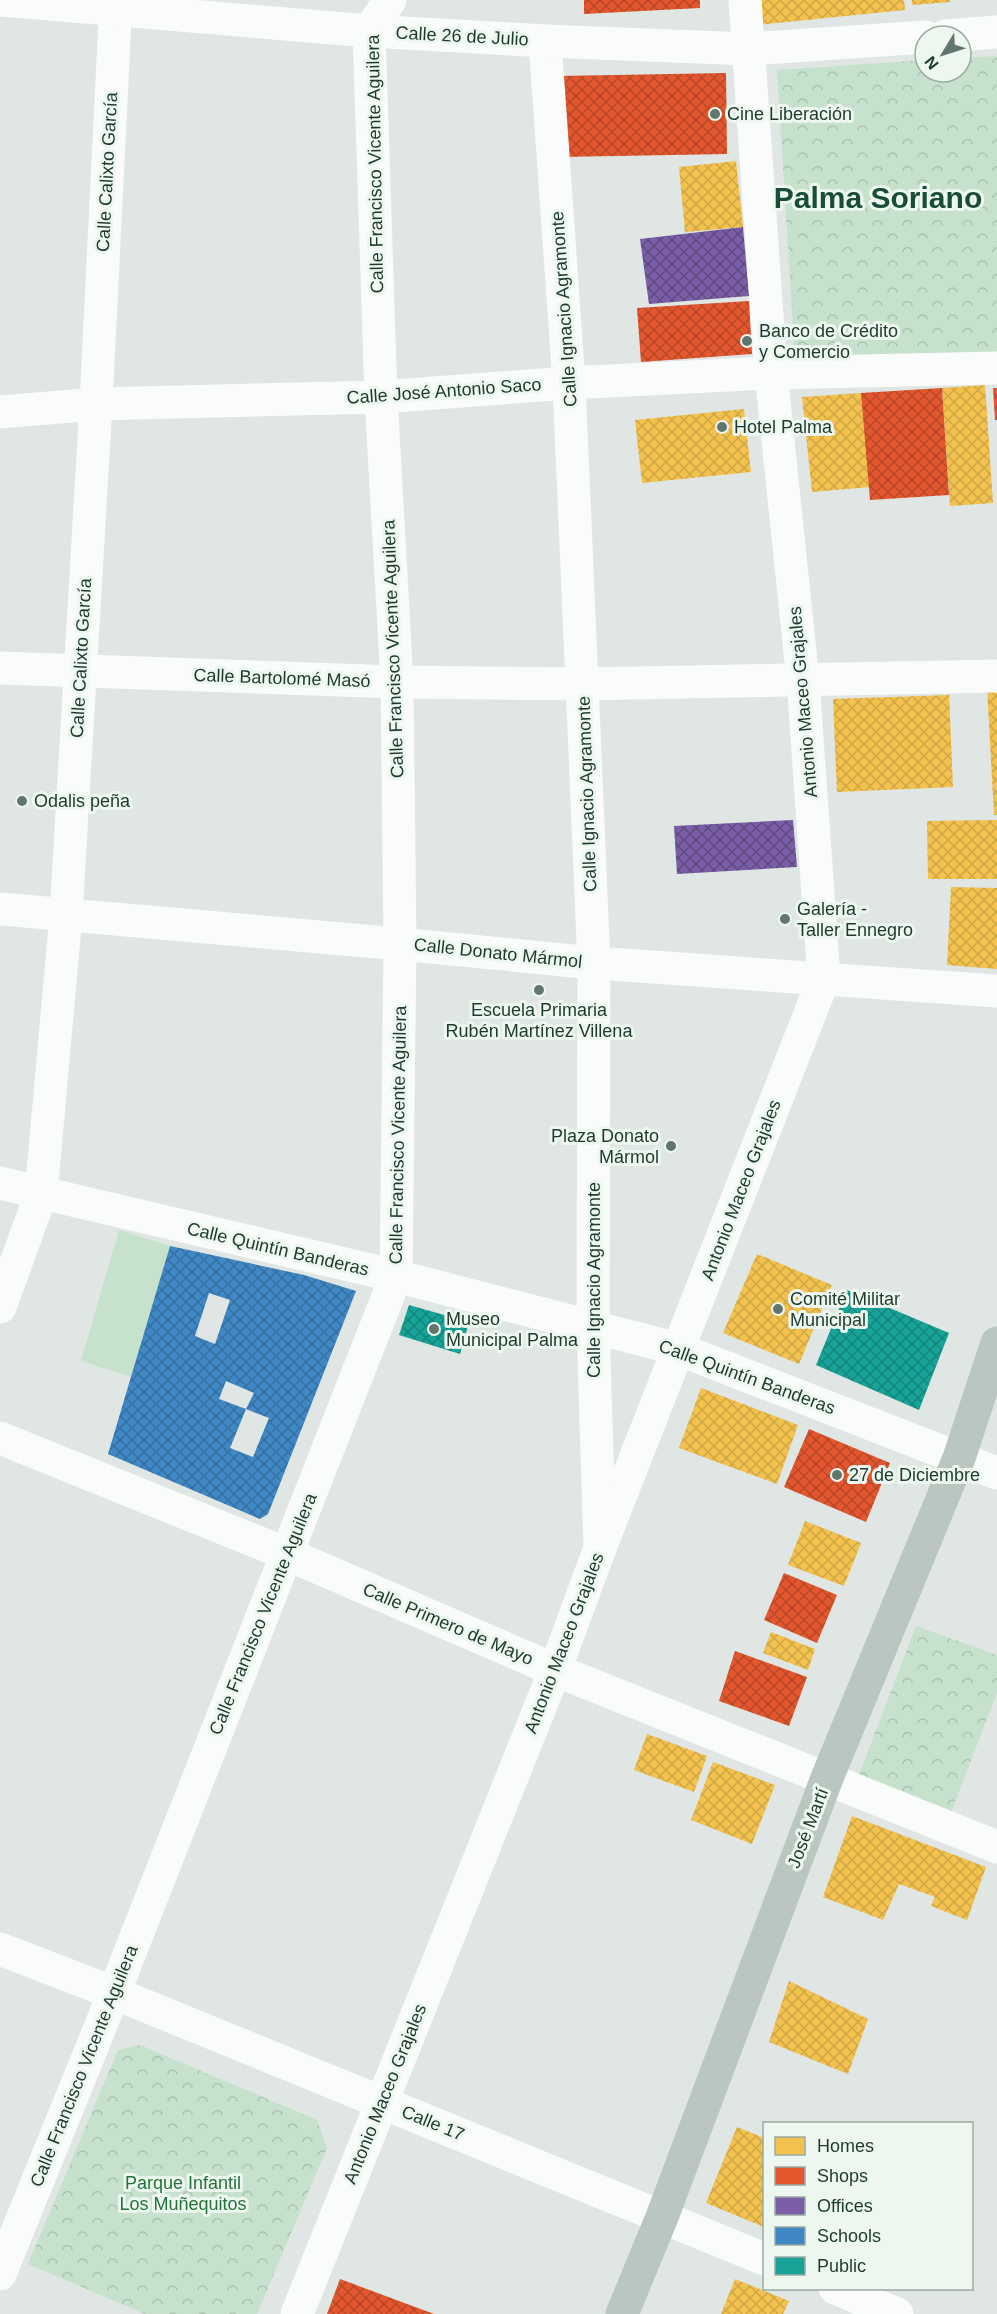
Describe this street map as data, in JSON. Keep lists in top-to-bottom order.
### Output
{
  "streets": {
    "main road": ["José Martí"],
    "street": [
      "Calle 26 de Julio",
      "Calle Francisco Vicente Aguilera",
      "Calle Calixto García",
      "Calle Ignacio Agramonte",
      "Calle José Antonio Saco",
      "Calle Bartolomé Masó",
      "Antonio Maceo Grajales",
      "Calle Donato Mármol",
      "Calle Quintín Banderas",
      "Calle Primero de Mayo",
      "Calle 17"
    ]
  },
  "crossings": [
    ["Calle 26 de Julio", "Calle Francisco Vicente Aguilera"],
    ["Calle 26 de Julio", "Calle Calixto García"],
    ["Calle 26 de Julio", "Calle Ignacio Agramonte"],
    ["Calle 26 de Julio", "Antonio Maceo Grajales"],
    ["Calle Francisco Vicente Aguilera", "Calle José Antonio Saco"],
    ["Calle Francisco Vicente Aguilera", "Calle Bartolomé Masó"],
    ["Calle Francisco Vicente Aguilera", "Calle Donato Mármol"],
    ["Calle Francisco Vicente Aguilera", "Calle Quintín Banderas"],
    ["Calle Francisco Vicente Aguilera", "Calle Primero de Mayo"],
    ["Calle Francisco Vicente Aguilera", "Calle 17"],
    ["Calle Calixto García", "Calle José Antonio Saco"],
    ["Calle Calixto García", "Calle Bartolomé Masó"],
    ["Calle Calixto García", "Calle Donato Mármol"],
    ["Calle Calixto García", "Calle Quintín Banderas"],
    ["Calle Ignacio Agramonte", "Calle José Antonio Saco"],
    ["Calle Ignacio Agramonte", "Calle Bartolomé Masó"],
    ["Calle Ignacio Agramonte", "Antonio Maceo Grajales"],
    ["Calle Ignacio Agramonte", "Calle Donato Mármol"],
    ["Calle Ignacio Agramonte", "Calle Quintín Banderas"],
    ["Calle José Antonio Saco", "Antonio Maceo Grajales"],
    ["Calle Bartolomé Masó", "Antonio Maceo Grajales"],
    ["Antonio Maceo Grajales", "Calle Donato Mármol"],
    ["Antonio Maceo Grajales", "Calle Quintín Banderas"],
    ["Antonio Maceo Grajales", "Calle Primero de Mayo"],
    ["Antonio Maceo Grajales", "Calle 17"],
    ["Calle Quintín Banderas", "José Martí"],
    ["Calle Primero de Mayo", "José Martí"],
    ["José Martí", "Calle 17"]
  ],
  "districts": ["Palma Soriano"],
  "parks": ["Parque Infantil Los Muñequitos"],
  "places": [
    "Cine Liberación",
    "Banco de Crédito y Comercio",
    "Hotel Palma",
    "Odalis peña",
    "Galería - Taller Ennegro",
    "Escuela Primaria Rubén Martínez Villena",
    "Plaza Donato Mármol",
    "Comité Militar Municipal",
    "Museo Municipal Palma",
    "27 de Diciembre"
  ],
  "legend": [
    "Homes",
    "Shops",
    "Offices",
    "Schools",
    "Public"
  ],
  "north": "bottom left"
}
